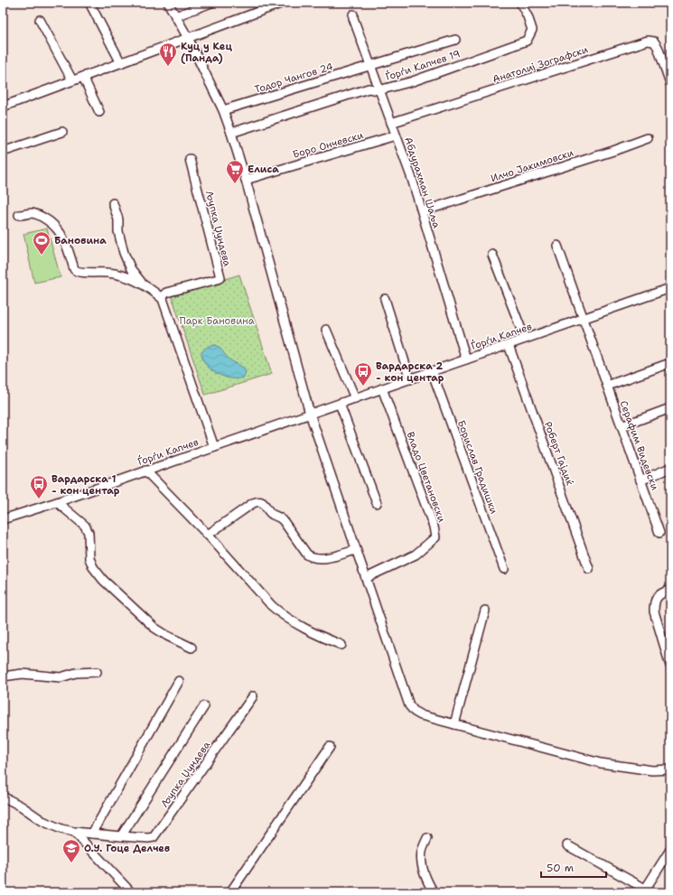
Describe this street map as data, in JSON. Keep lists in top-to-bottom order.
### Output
{
  "streets": {
    "street": [
      "Анатолиј Зографски",
      "Ѓорѓи Капчев 19",
      "Тодор Чангов 24",
      "Боро Ончевски",
      "Илчо Јакимовски",
      "Абдурахман Шаља",
      "Љупка Џундева",
      "Ѓорѓи Капчев",
      "Серафим Видевски",
      "Роберт Гајдиќ",
      "Борислав Градишки",
      "Владо Цветановски"
    ]
  },
  "crossings": [
    ["Анатолиј Зографски", "Абдурахман Шаља"],
    ["Ѓорѓи Капчев 19", "Абдурахман Шаља"],
    ["Тодор Чангов 24", "Абдурахман Шаља"],
    ["Боро Ончевски", "Абдурахман Шаља"],
    ["Илчо Јакимовски", "Абдурахман Шаља"],
    ["Абдурахман Шаља", "Ѓорѓи Капчев"],
    ["Ѓорѓи Капчев", "Серафим Видевски"],
    ["Ѓорѓи Капчев", "Роберт Гајдиќ"],
    ["Ѓорѓи Капчев", "Борислав Градишки"],
    ["Ѓорѓи Капчев", "Владо Цветановски"]
  ],
  "parks": ["Парк Бановина"],
  "places": {
    "restaurant": ["Куц у Кец (Панда)"],
    "supermarket": ["Елиса"],
    "sports": ["Бановина"],
    "bus stop": ["Вардарска 2 - кон центар", "Вардарска 1 - кон центар"],
    "school or university": ["О.У. Гоце Делчев"]
  },
  "scale_bar": "50 m"
}
